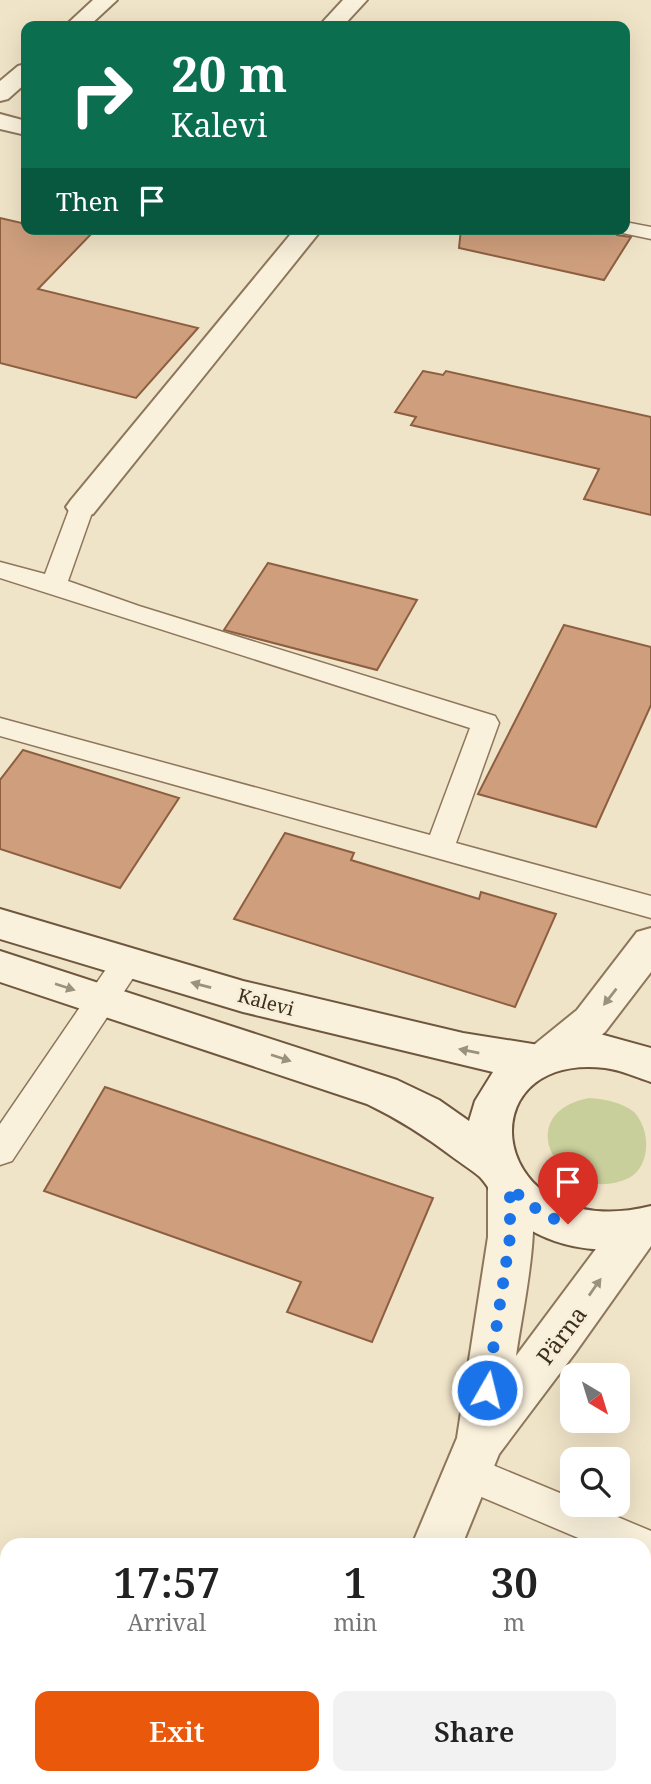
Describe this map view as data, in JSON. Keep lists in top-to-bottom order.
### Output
{
  "streets": {
    "street": ["Kalevi", "Pärna"]
  },
  "crossings": [
    ["Kalevi", "Pärna"]
  ],
  "one_way": ["Pärna"],
  "north": "bottom right",
  "page": {
    "turn": ["20 m", "Kalevi"],
    "then": "Then",
    "eta": [
      "17:57",
      "Arrival",
      "1",
      "min",
      "30",
      "m"
    ],
    "buttons": ["Exit", "Share"]
  }
}
